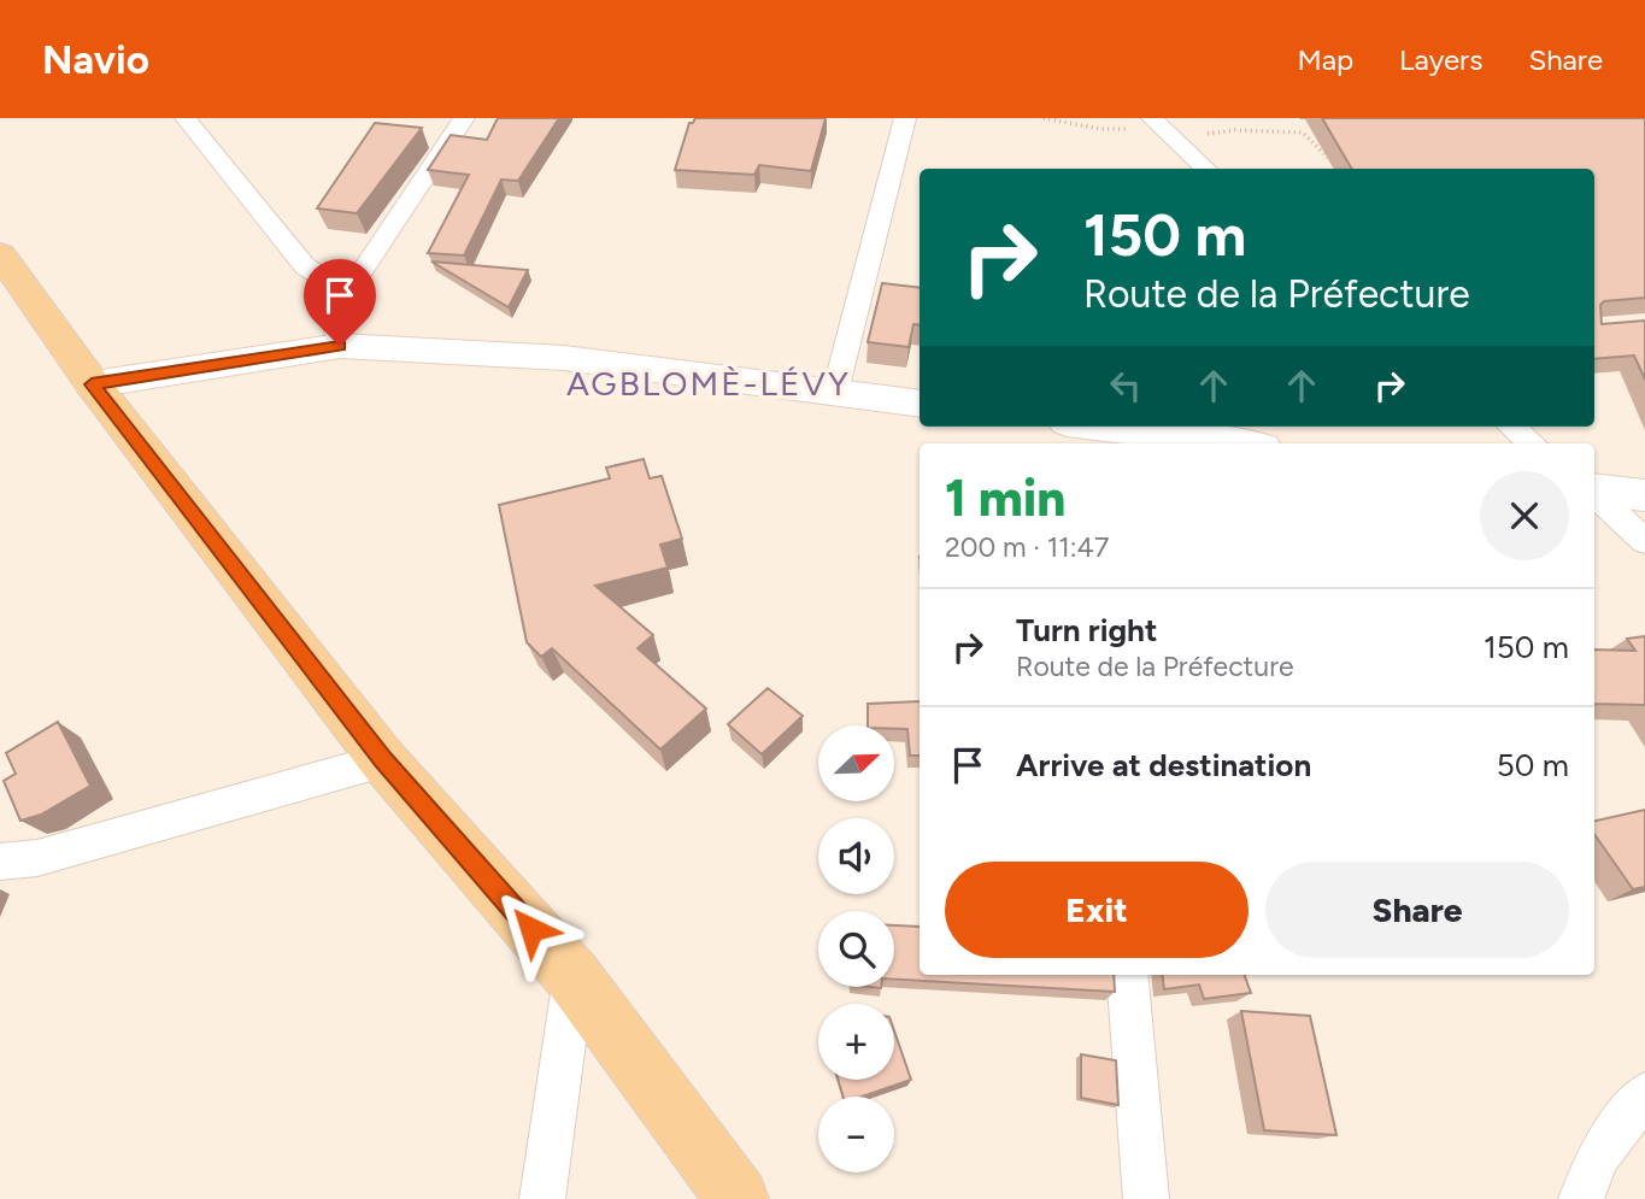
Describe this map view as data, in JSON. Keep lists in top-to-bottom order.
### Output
{
  "districts": ["AGBLOMÈ-LÉVY"],
  "north": "top right",
  "page": {
    "header": "Navio",
    "nav": ["Map", "Layers", "Share"],
    "turn": ["150 m", "Route de la Préfecture"],
    "heading": ["1 min", "200 m · 11:47"],
    "list": [
      {
        "name": "Turn right",
        "note": "Route de la Préfecture",
        "value": "150 m"
      },
      {
        "name": "Arrive at destination",
        "value": "50 m"
      }
    ],
    "map_buttons": ["+", "−"],
    "buttons": ["Exit", "Share"]
  }
}
